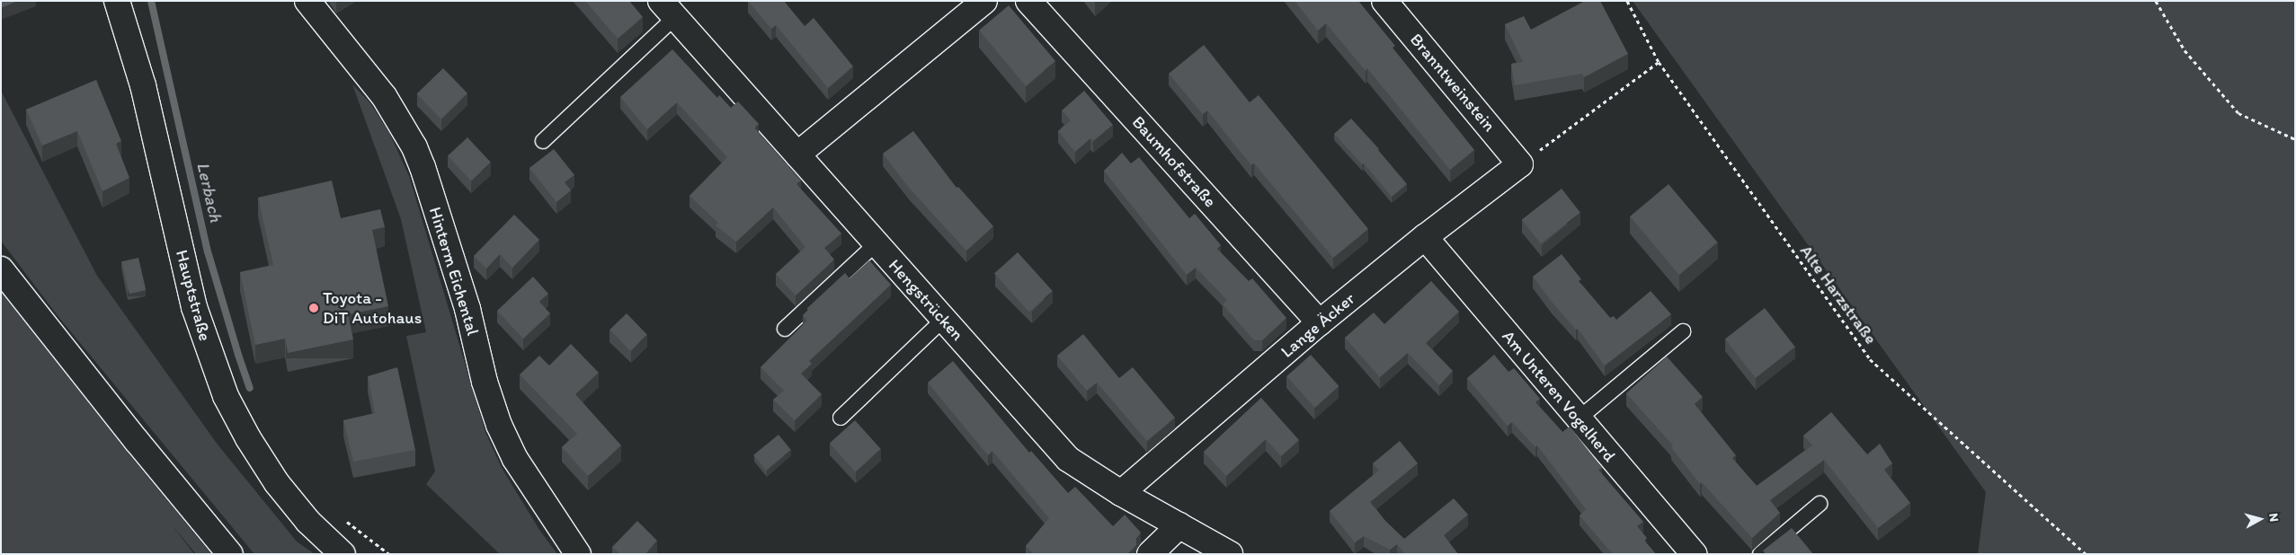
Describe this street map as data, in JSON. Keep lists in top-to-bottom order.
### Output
{
  "streets": {
    "street": [
      "Branntweinstein",
      "Baumhofstraße",
      "Hinterm Eichental",
      "Hauptstraße",
      "Hengstrücken",
      "Lange Äcker",
      "Am Unteren Vogelherd"
    ],
    "path": ["Alte Harzstraße"]
  },
  "crossings": [
    ["Branntweinstein", "Lange Äcker"],
    ["Baumhofstraße", "Lange Äcker"],
    ["Hengstrücken", "Lange Äcker"],
    ["Lange Äcker", "Am Unteren Vogelherd"]
  ],
  "water": ["Lerbach"],
  "places": ["Toyota - DiT Autohaus"],
  "north": "right"
}
